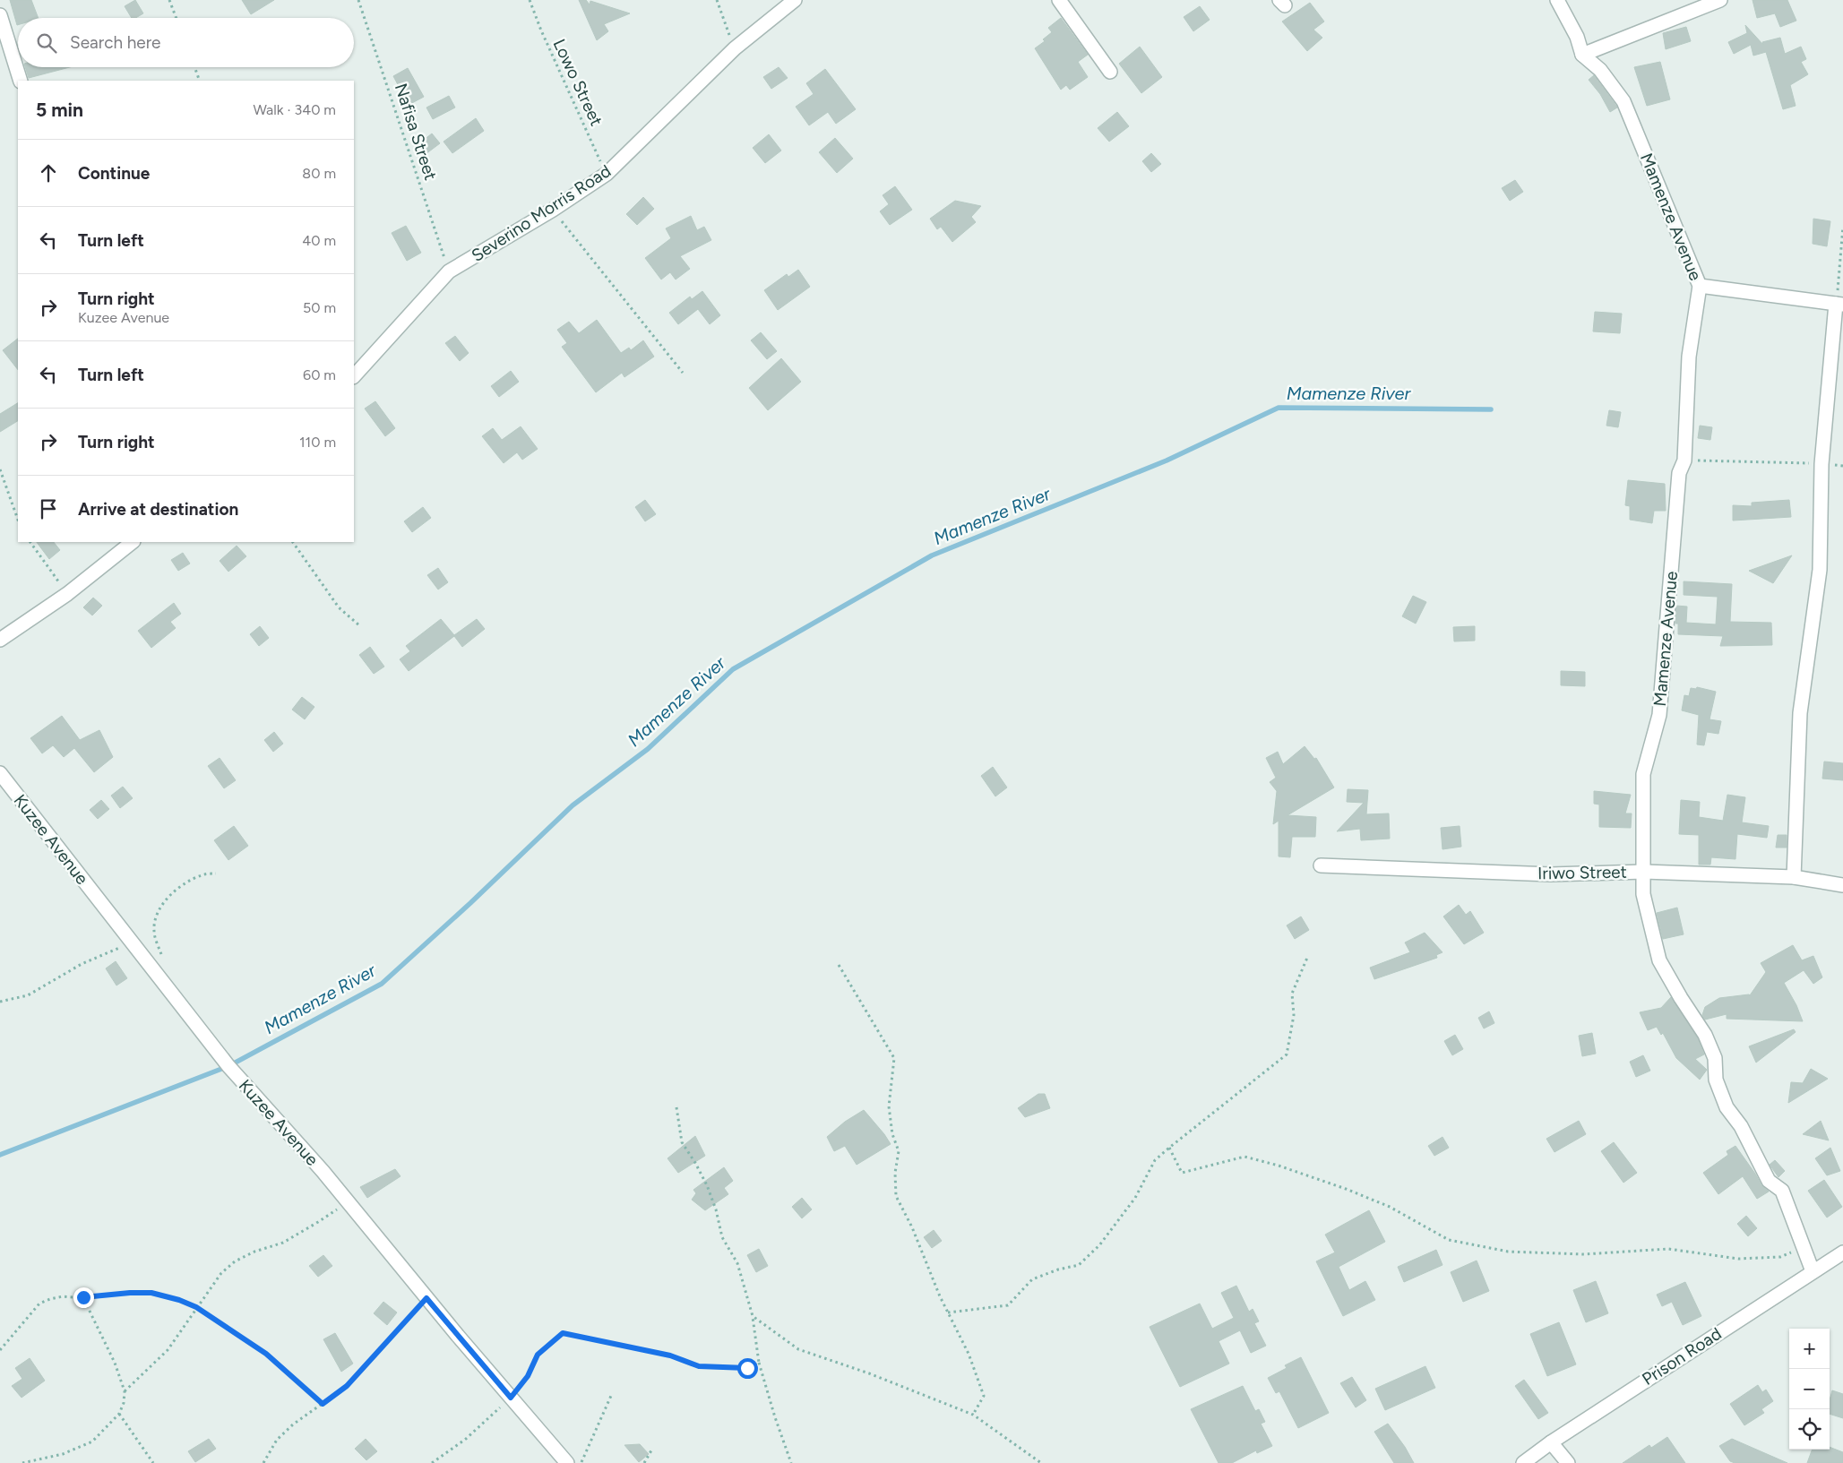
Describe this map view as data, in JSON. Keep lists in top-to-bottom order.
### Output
{
  "streets": {
    "street": [
      "Severino Morris Road",
      "Mamenze Avenue",
      "Kuzee Avenue",
      "Iriwo Street",
      "Prison Road"
    ],
    "path": ["Lowo Street", "Nafisa Street"]
  },
  "crossings": [
    ["Lowo Street", "Severino Morris Road"],
    ["Nafisa Street", "Severino Morris Road"],
    ["Mamenze Avenue", "Iriwo Street"],
    ["Mamenze Avenue", "Prison Road"]
  ],
  "water": ["Mamenze River"],
  "page": {
    "search": "Search here",
    "heading": ["5 min", "Walk · 340 m"],
    "list": [
      ["Continue", "80 m"],
      ["Turn left", "40 m"],
      ["Turn right", "Kuzee Avenue", "50 m"],
      ["Turn left", "60 m"],
      ["Turn right", "110 m"],
      "Arrive at destination"
    ],
    "map_buttons": ["+", "−"]
  }
}
